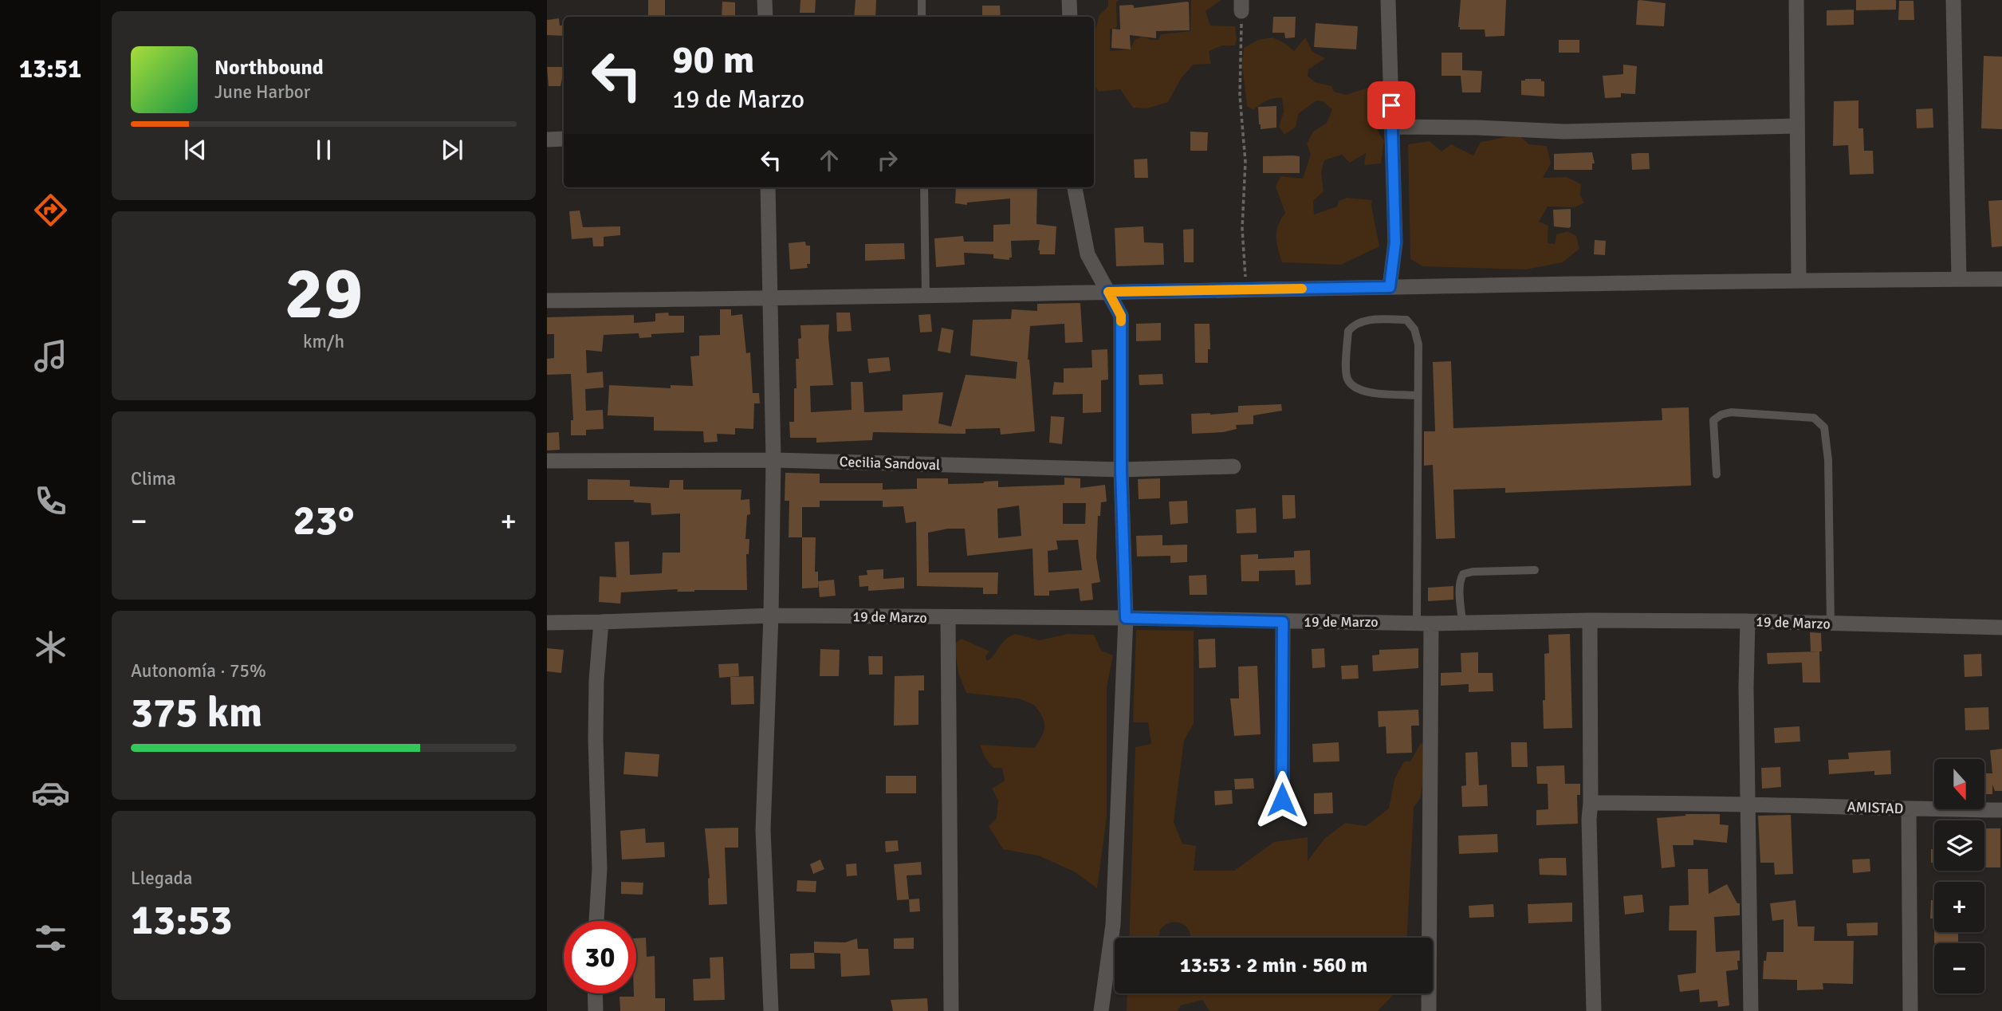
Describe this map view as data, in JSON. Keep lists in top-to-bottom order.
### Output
{
  "streets": {
    "street": ["Cecilia Sandoval", "19 de Marzo", "AMISTAD"]
  },
  "north": "bottom",
  "page": {
    "tabs": "13:51",
    "turn": ["90 m", "19 de Marzo"],
    "song": ["Northbound", "June Harbor"],
    "tile": [
      ["29", "km/h"],
      "Clima",
      ["Autonomía · 75%", "375 km"],
      ["Llegada", "13:53"]
    ],
    "heat": ["−", "23°", "+"],
    "map_buttons": ["+", "−"],
    "limit": "30",
    "trip": "13:53 · 2 min · 560 m"
  }
}
